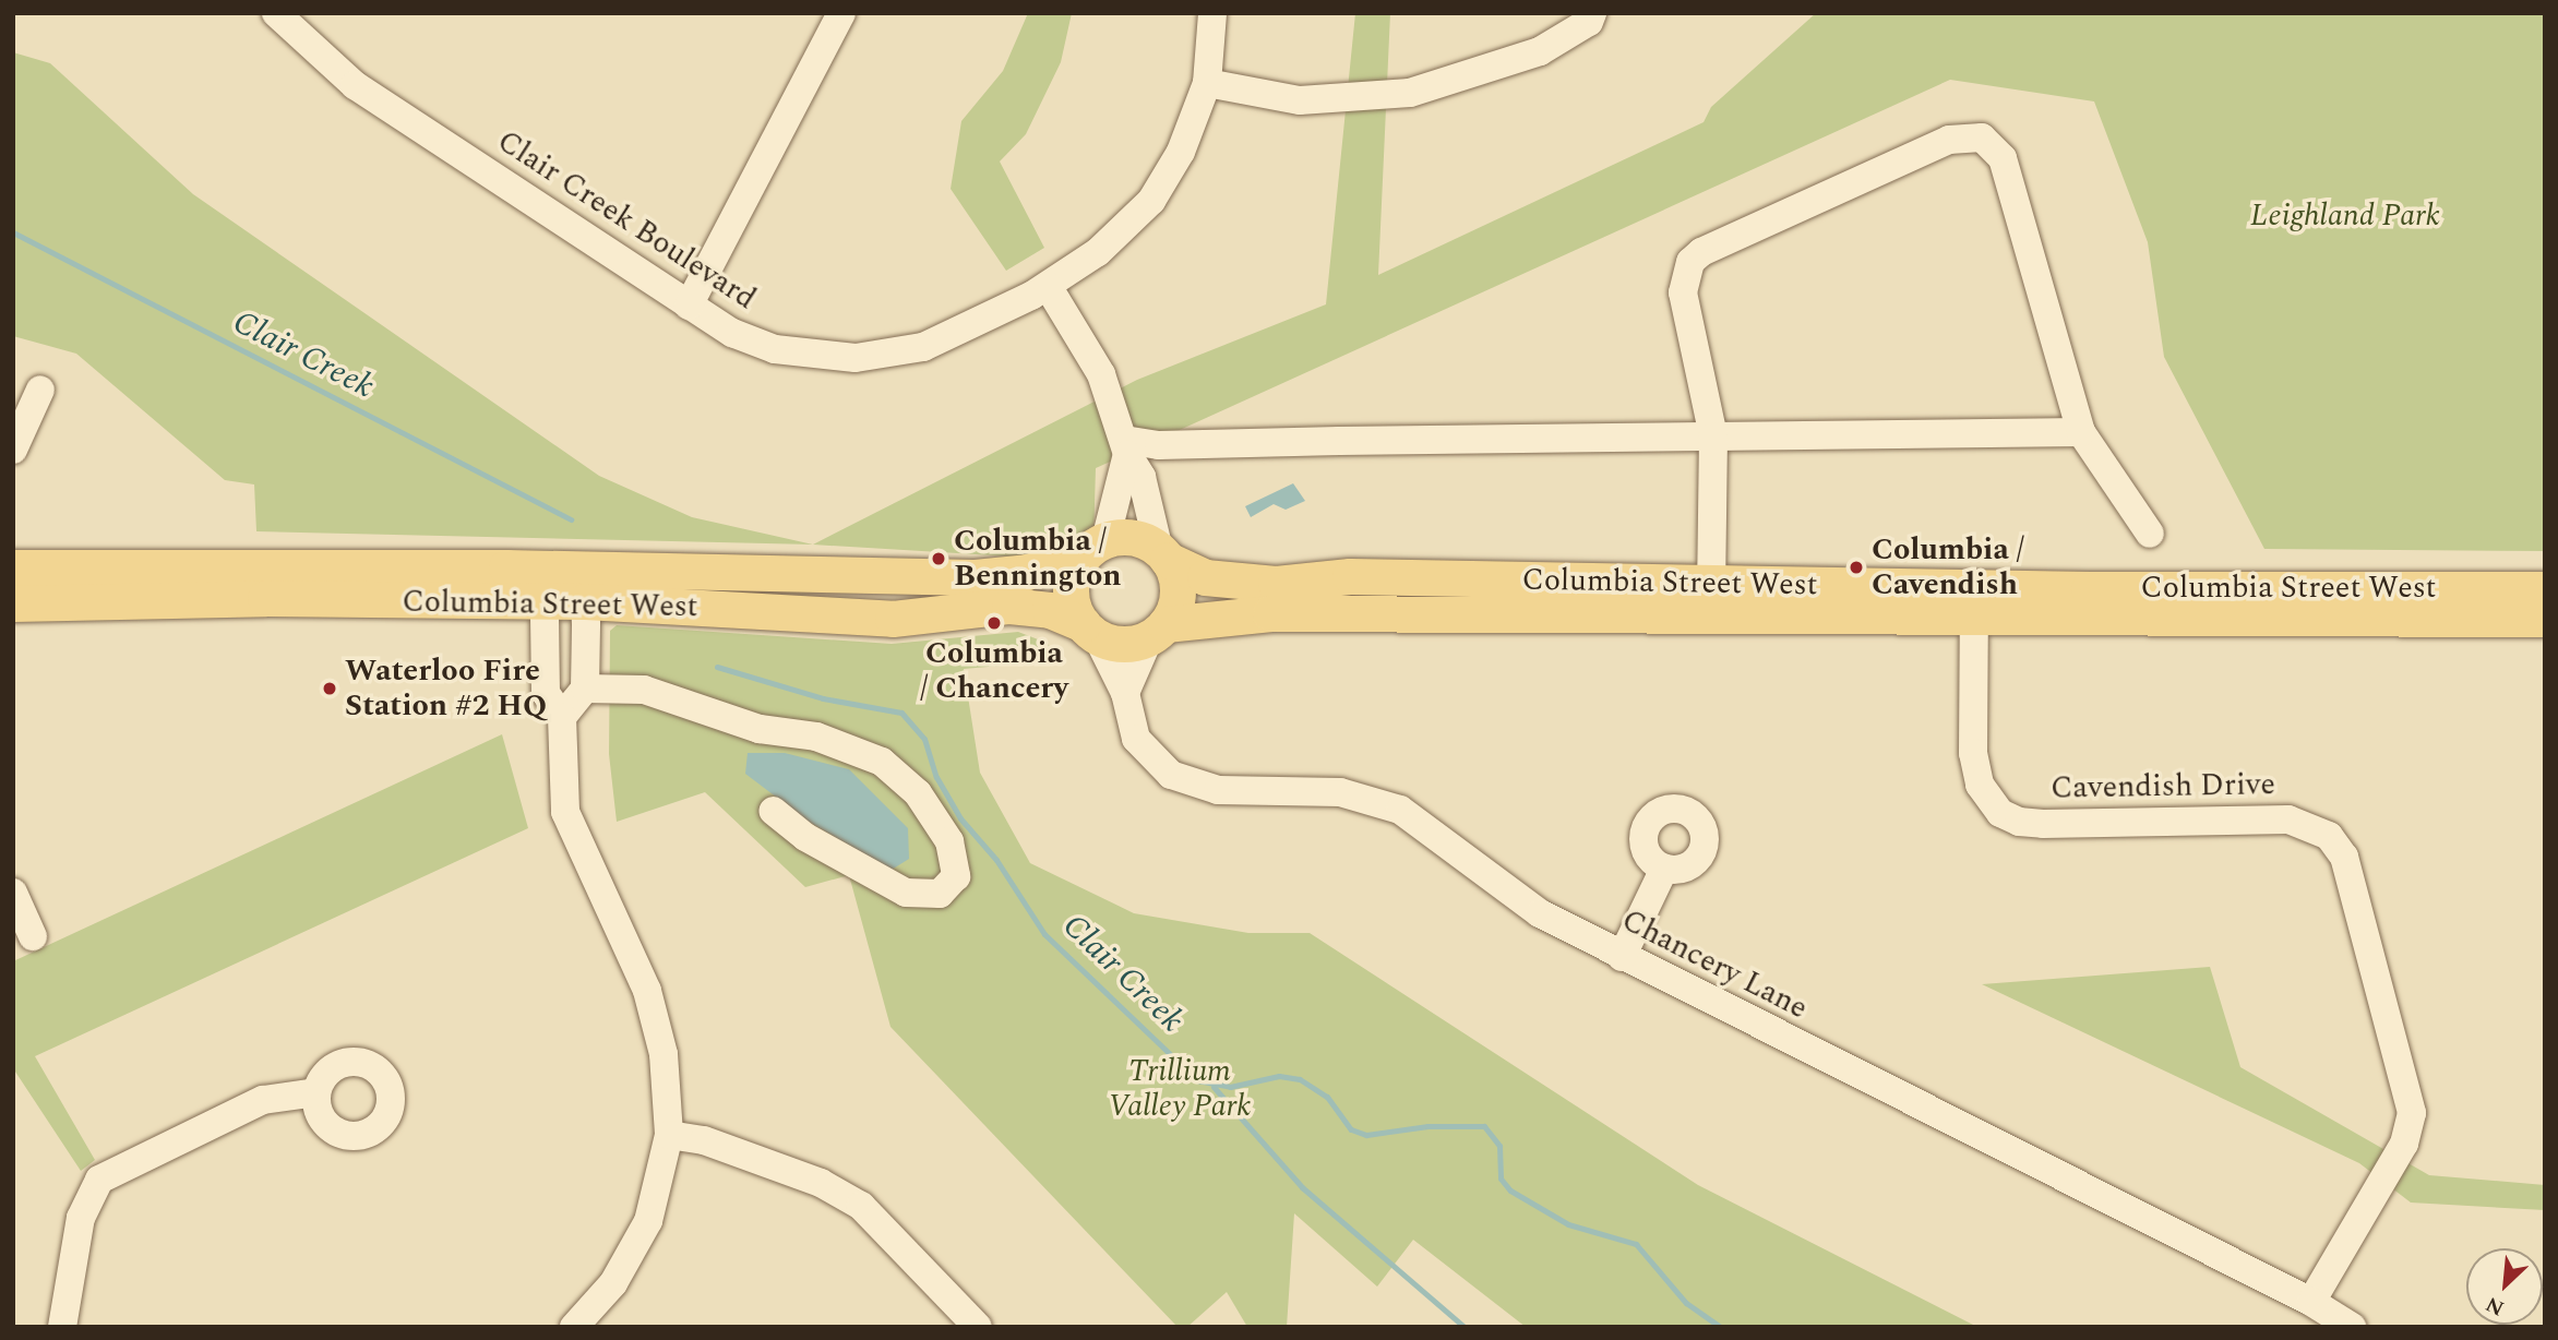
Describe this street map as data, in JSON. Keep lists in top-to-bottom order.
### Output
{
  "streets": {
    "main road": ["Columbia Street West"],
    "street": ["Clair Creek Boulevard", "Cavendish Drive", "Chancery Lane"]
  },
  "crossings": [
    ["Columbia Street West", "Cavendish Drive"],
    ["Columbia Street West", "Chancery Lane"],
    ["Cavendish Drive", "Chancery Lane"]
  ],
  "water": ["Clair Creek"],
  "parks": ["Leighland Park", "Trillium Valley Park"],
  "places": [
    "Columbia / Bennington",
    "Columbia / Cavendish",
    "Columbia / Chancery",
    "Waterloo Fire Station #2 HQ"
  ],
  "north": "bottom left"
}
